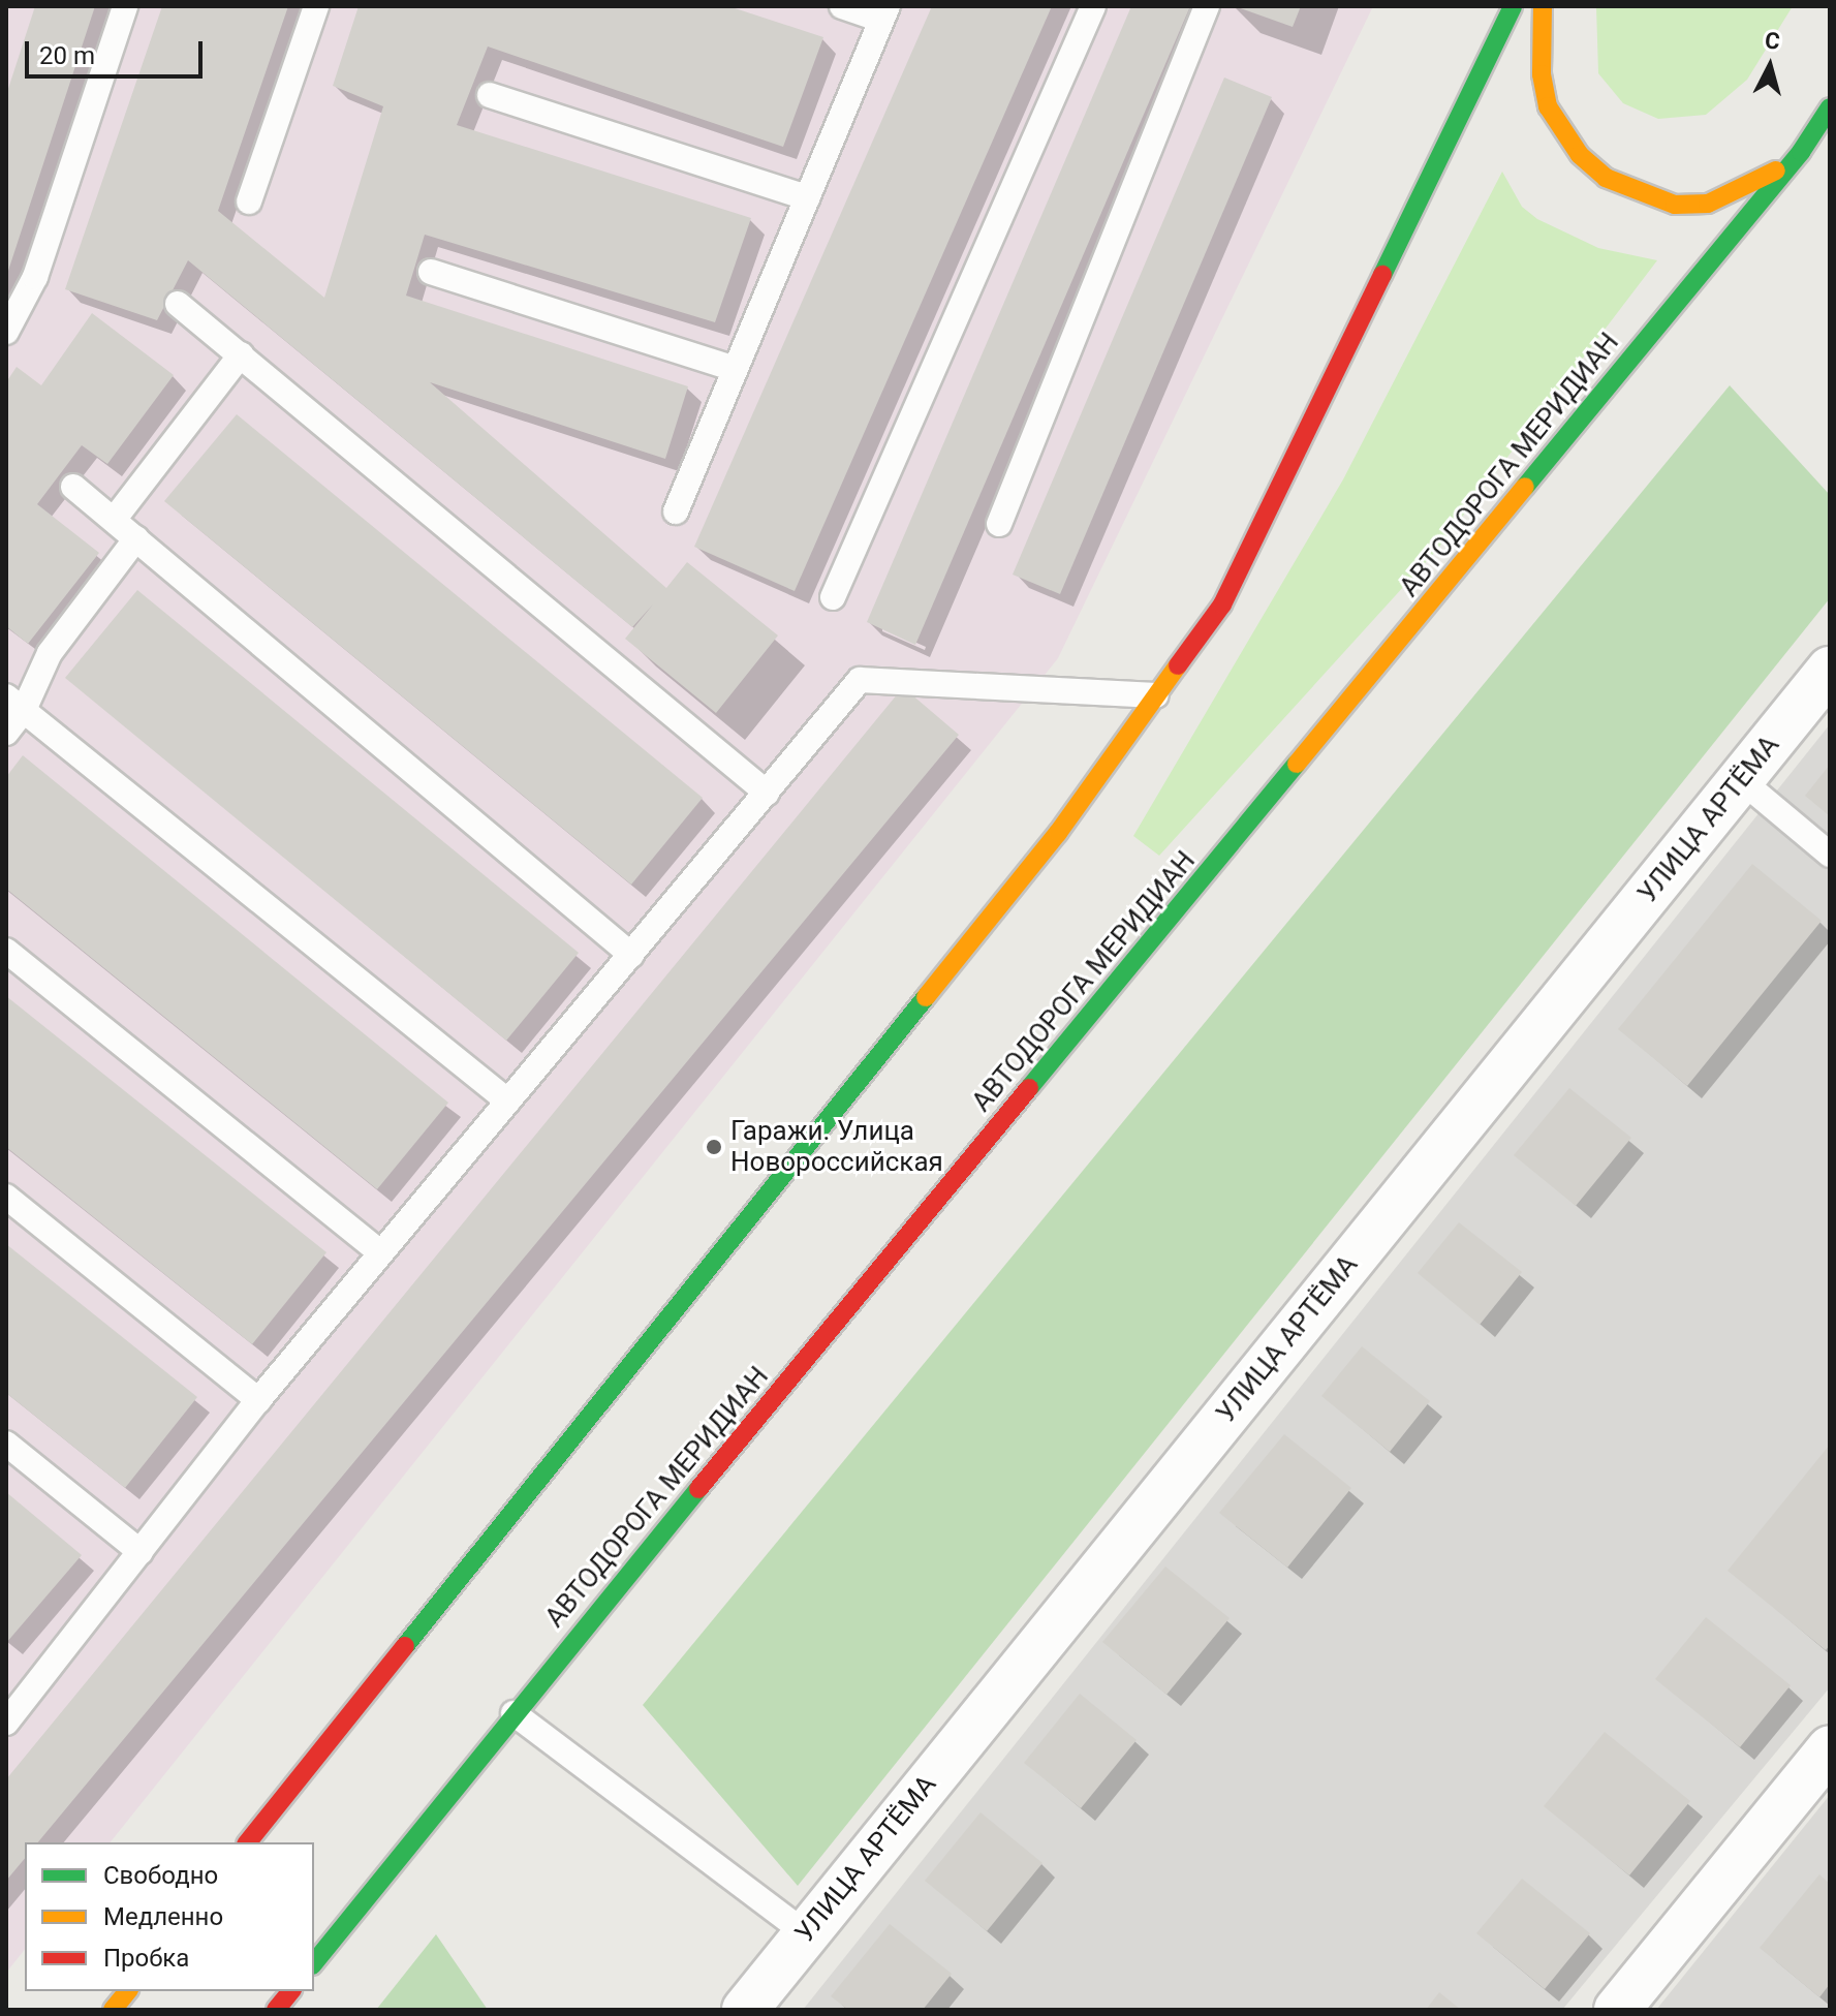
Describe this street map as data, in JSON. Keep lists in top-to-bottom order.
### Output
{
  "streets": {
    "main road": ["АВТОДОРОГА МЕРИДИАН"],
    "street": ["УЛИЦА АРТЁМА"]
  },
  "places": ["Гаражи. Улица Новороссийская"],
  "legend": ["Свободно", "Медленно", "Пробка"],
  "scale_bar": "20 m",
  "north": "top"
}
